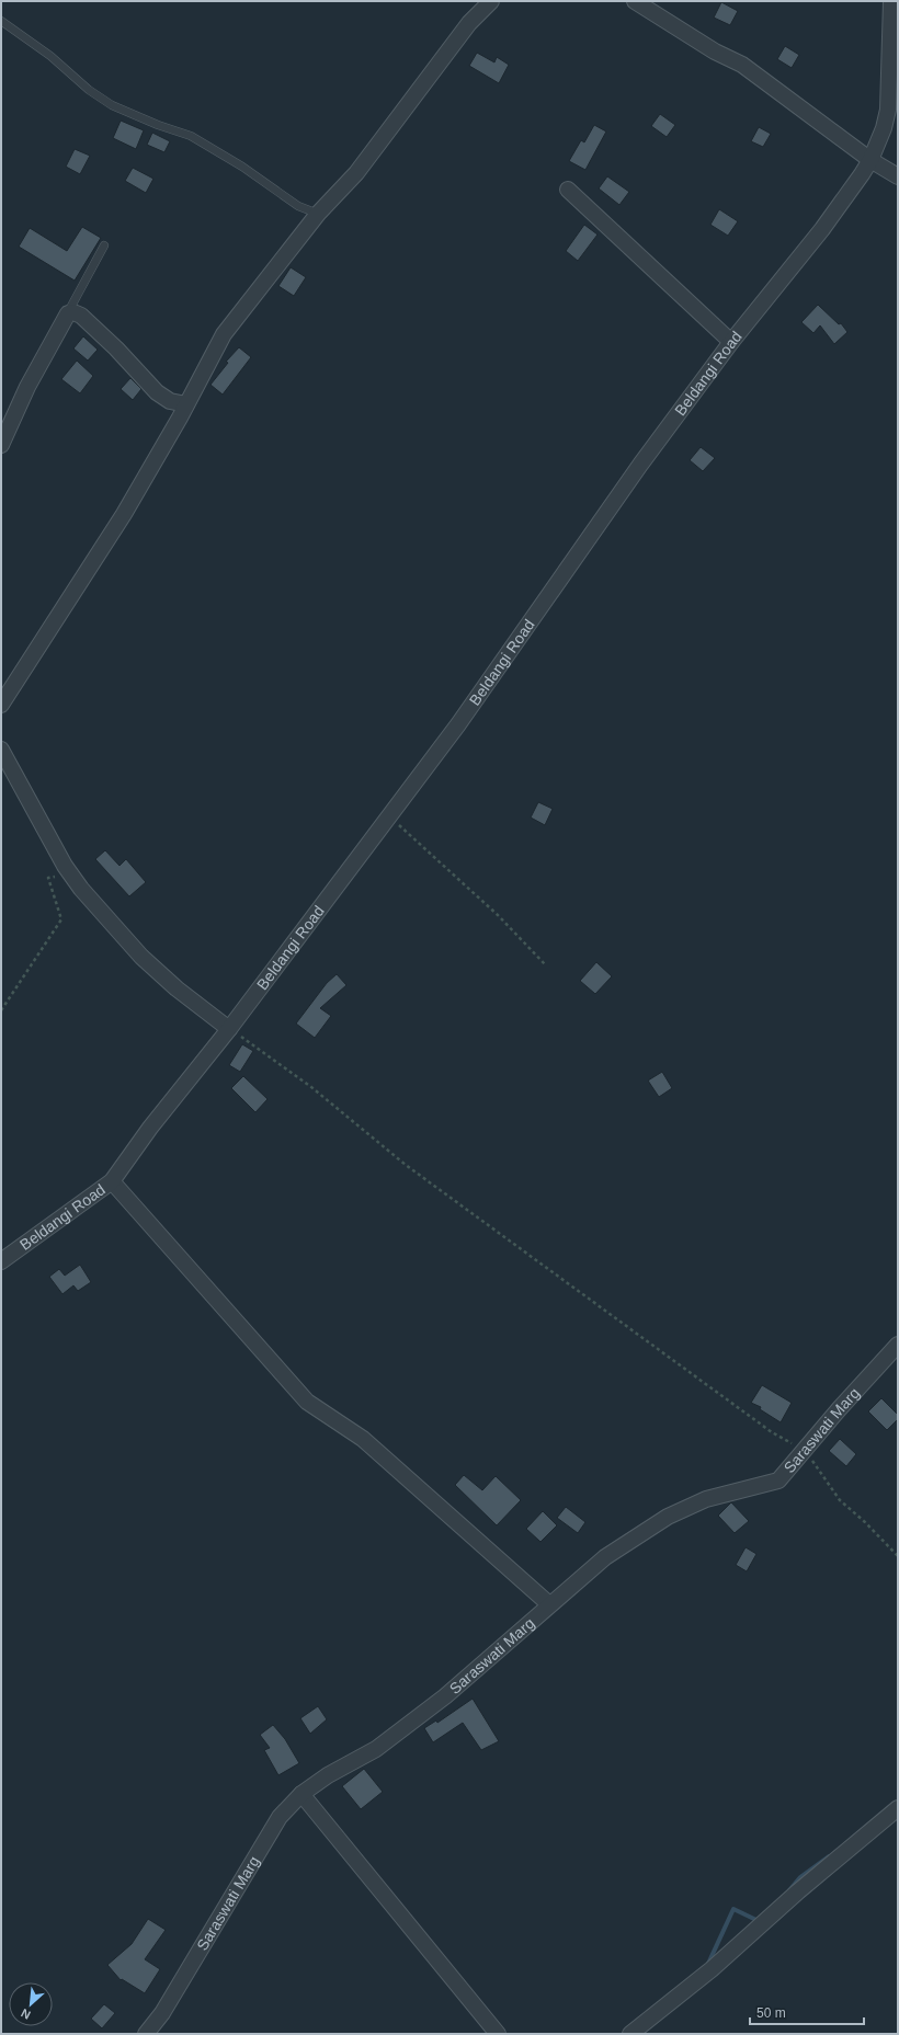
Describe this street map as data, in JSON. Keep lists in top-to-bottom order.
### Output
{
  "streets": {
    "street": ["Beldangi Road", "Saraswati Marg"]
  },
  "scale_bar": "50 m",
  "north": "bottom left"
}
